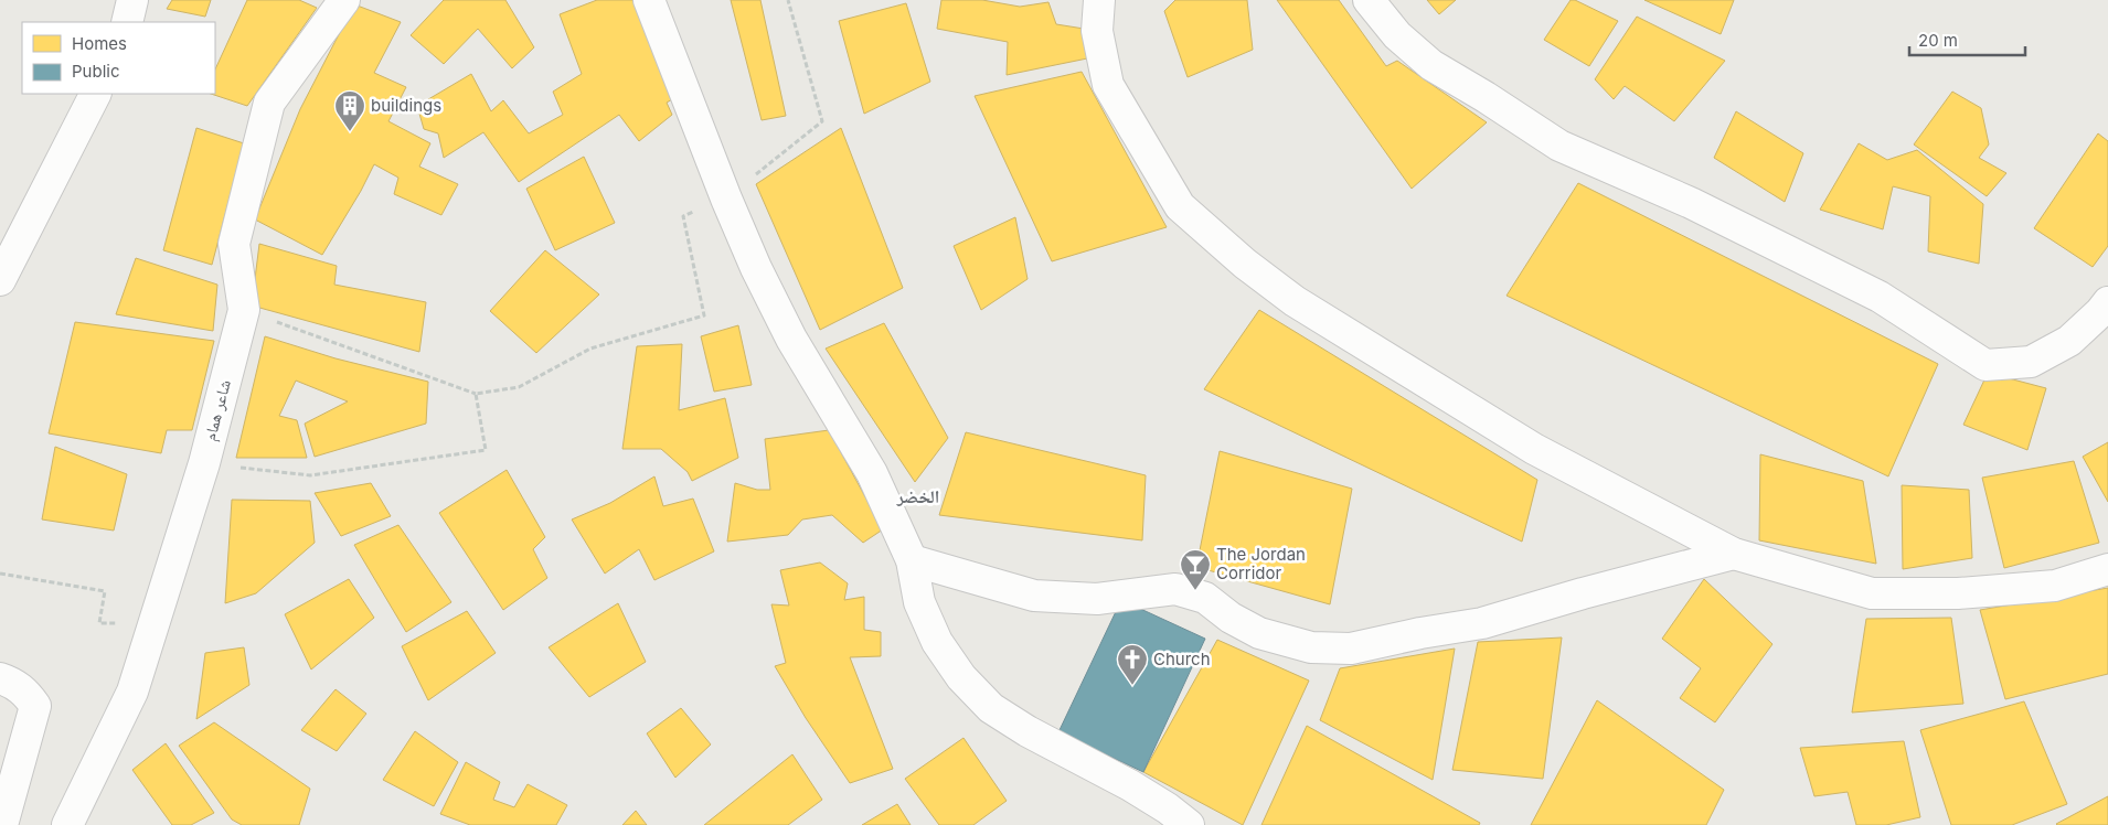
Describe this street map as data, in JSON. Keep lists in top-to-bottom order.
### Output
{
  "streets": {
    "street": ["شاعر همام"]
  },
  "districts": ["الخضر"],
  "places": {
    "building": ["buildings"],
    "bar": ["The Jordan Corridor"],
    "church": ["Church"]
  },
  "legend": ["Homes", "Public"],
  "scale_bar": "20 m"
}
